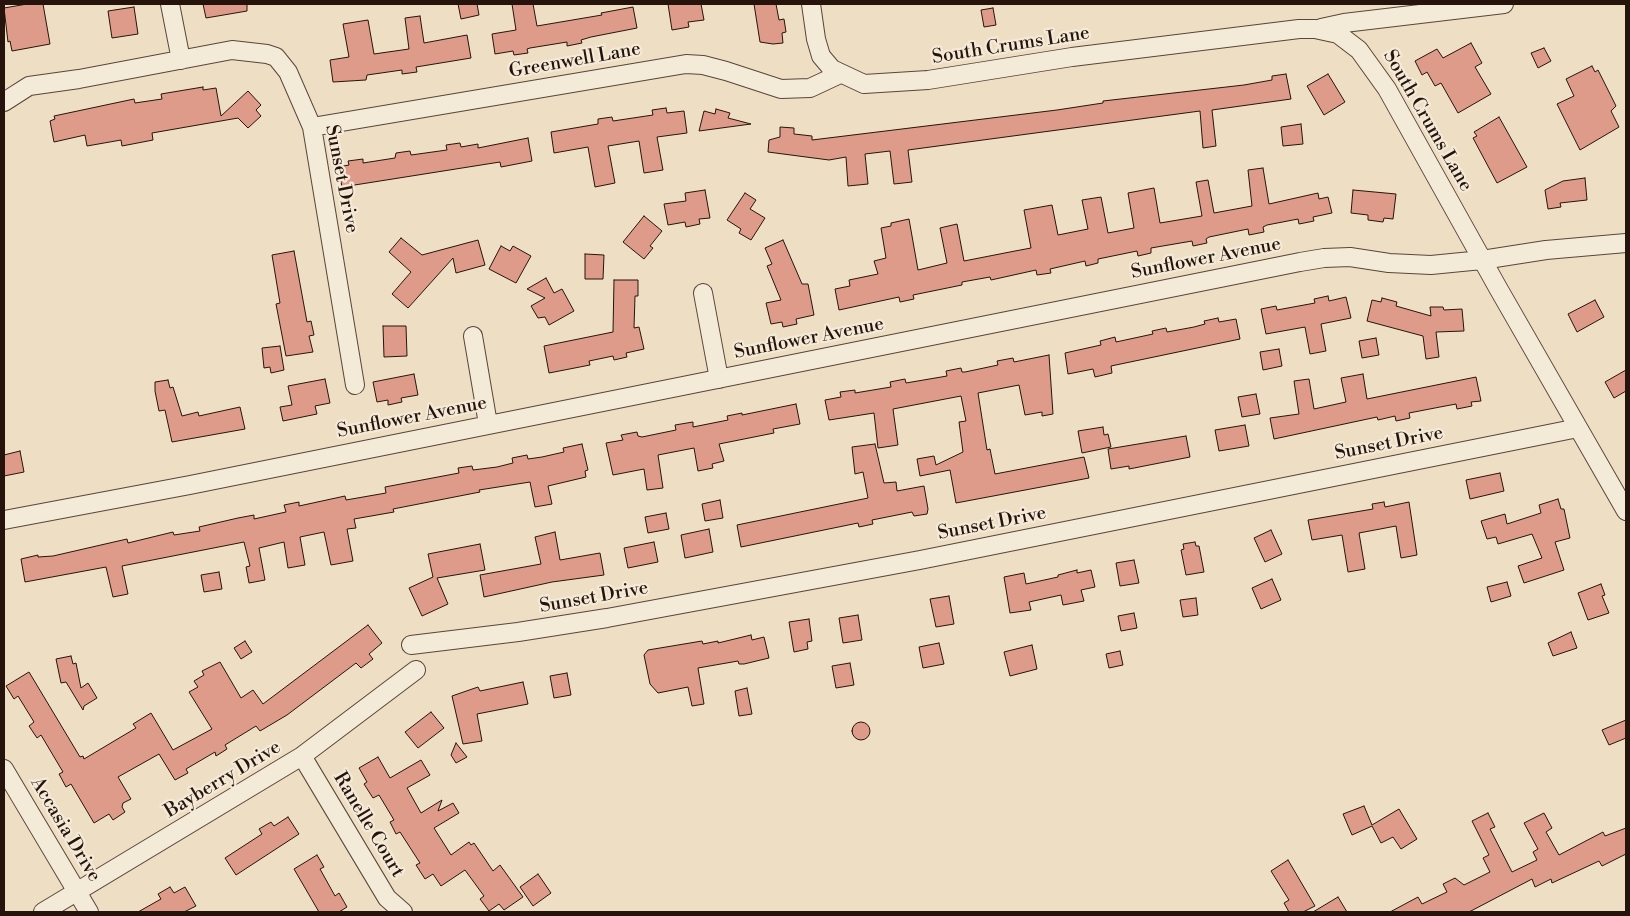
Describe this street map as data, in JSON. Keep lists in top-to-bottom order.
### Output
{
  "streets": {
    "street": [
      "South Crums Lane",
      "Greenwell Lane",
      "Sunset Drive",
      "Sunflower Avenue",
      "Bayberry Drive",
      "Ranelle Court",
      "Accasia Drive"
    ]
  },
  "crossings": [
    ["South Crums Lane", "Greenwell Lane"],
    ["South Crums Lane", "Sunset Drive"],
    ["South Crums Lane", "Sunflower Avenue"],
    ["Greenwell Lane", "Sunset Drive"],
    ["Bayberry Drive", "Ranelle Court"],
    ["Bayberry Drive", "Accasia Drive"]
  ]
}
